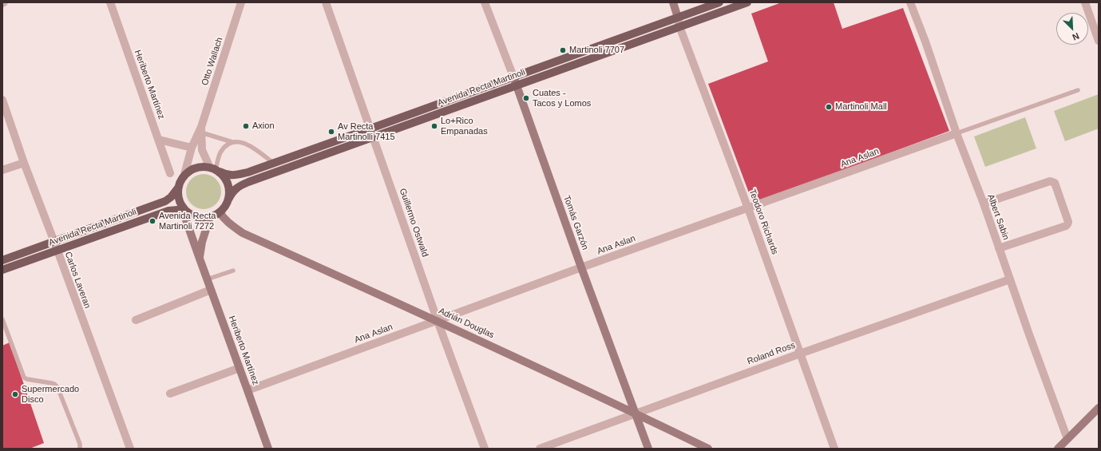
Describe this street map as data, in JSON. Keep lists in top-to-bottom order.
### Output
{
  "streets": {
    "main road": ["Avenida Recta Martinoli"],
    "street": [
      "Otto Wallach",
      "Heriberto Martínez",
      "Ana Aslan",
      "Albert Sabin",
      "Teodoro Richards",
      "Guillermo Ostwald",
      "Tomás Garzón",
      "Carlos Laveran",
      "Adrián Douglas",
      "Roland Ross"
    ]
  },
  "crossings": [
    ["Otto Wallach", "Heriberto Martínez"],
    ["Otto Wallach", "Avenida Recta Martinoli"],
    ["Otto Wallach", "Adrián Douglas"],
    ["Heriberto Martínez", "Avenida Recta Martinoli"],
    ["Heriberto Martínez", "Ana Aslan"],
    ["Heriberto Martínez", "Adrián Douglas"],
    ["Avenida Recta Martinoli", "Teodoro Richards"],
    ["Avenida Recta Martinoli", "Guillermo Ostwald"],
    ["Avenida Recta Martinoli", "Tomás Garzón"],
    ["Avenida Recta Martinoli", "Carlos Laveran"],
    ["Avenida Recta Martinoli", "Adrián Douglas"],
    ["Ana Aslan", "Albert Sabin"],
    ["Ana Aslan", "Teodoro Richards"],
    ["Ana Aslan", "Guillermo Ostwald"],
    ["Ana Aslan", "Tomás Garzón"],
    ["Ana Aslan", "Adrián Douglas"],
    ["Albert Sabin", "Roland Ross"],
    ["Teodoro Richards", "Roland Ross"],
    ["Guillermo Ostwald", "Adrián Douglas"],
    ["Tomás Garzón", "Adrián Douglas"],
    ["Tomás Garzón", "Roland Ross"],
    ["Adrián Douglas", "Roland Ross"]
  ],
  "places": [
    "Martinoli 7707",
    "Cuates - Tacos y Lomos",
    "Martinoli Mall",
    "Axion",
    "Lo+Rico Empanadas",
    "Av Recta Martinolli 7415",
    "Avenida Recta Martinoli 7272",
    "Supermercado Disco"
  ],
  "north": "bottom right"
}
